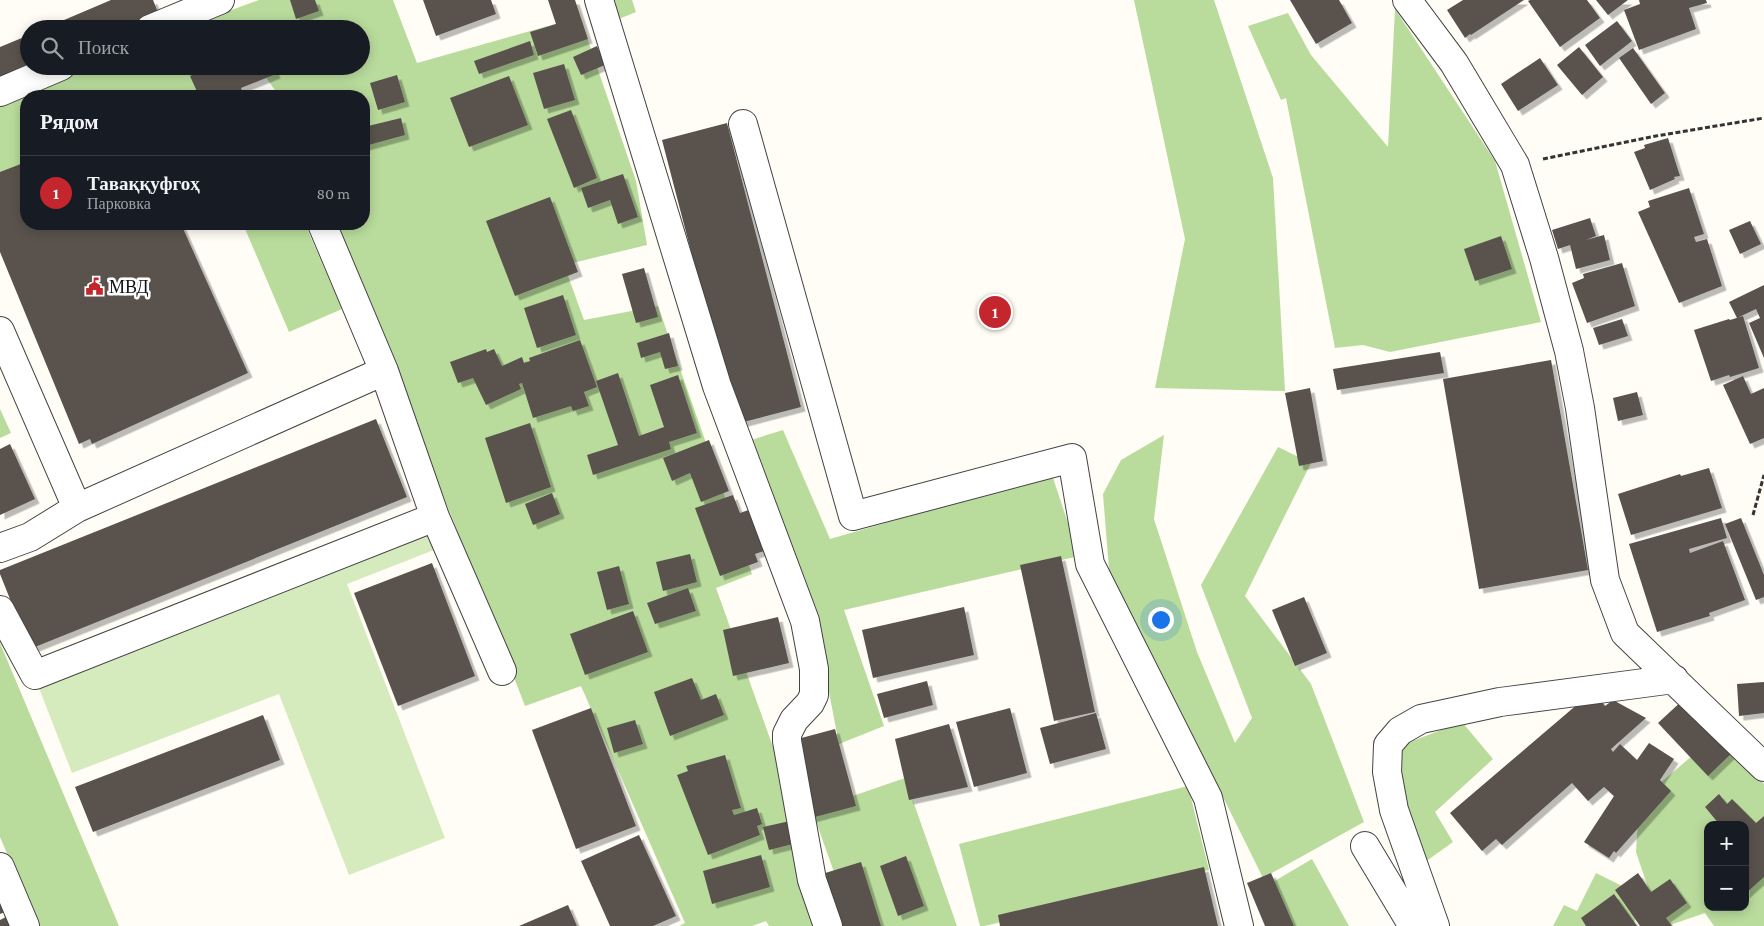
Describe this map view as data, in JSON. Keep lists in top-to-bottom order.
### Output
{
  "places": {
    "public building": ["МВД"]
  },
  "page": {
    "search": "Поиск",
    "heading": "Рядом",
    "list": [
      {
        "mark": "1",
        "name": "Таваққуфгоҳ",
        "note": "Парковка",
        "value": "80 m"
      }
    ],
    "pins": "1",
    "map_buttons": ["+", "−"]
  }
}
